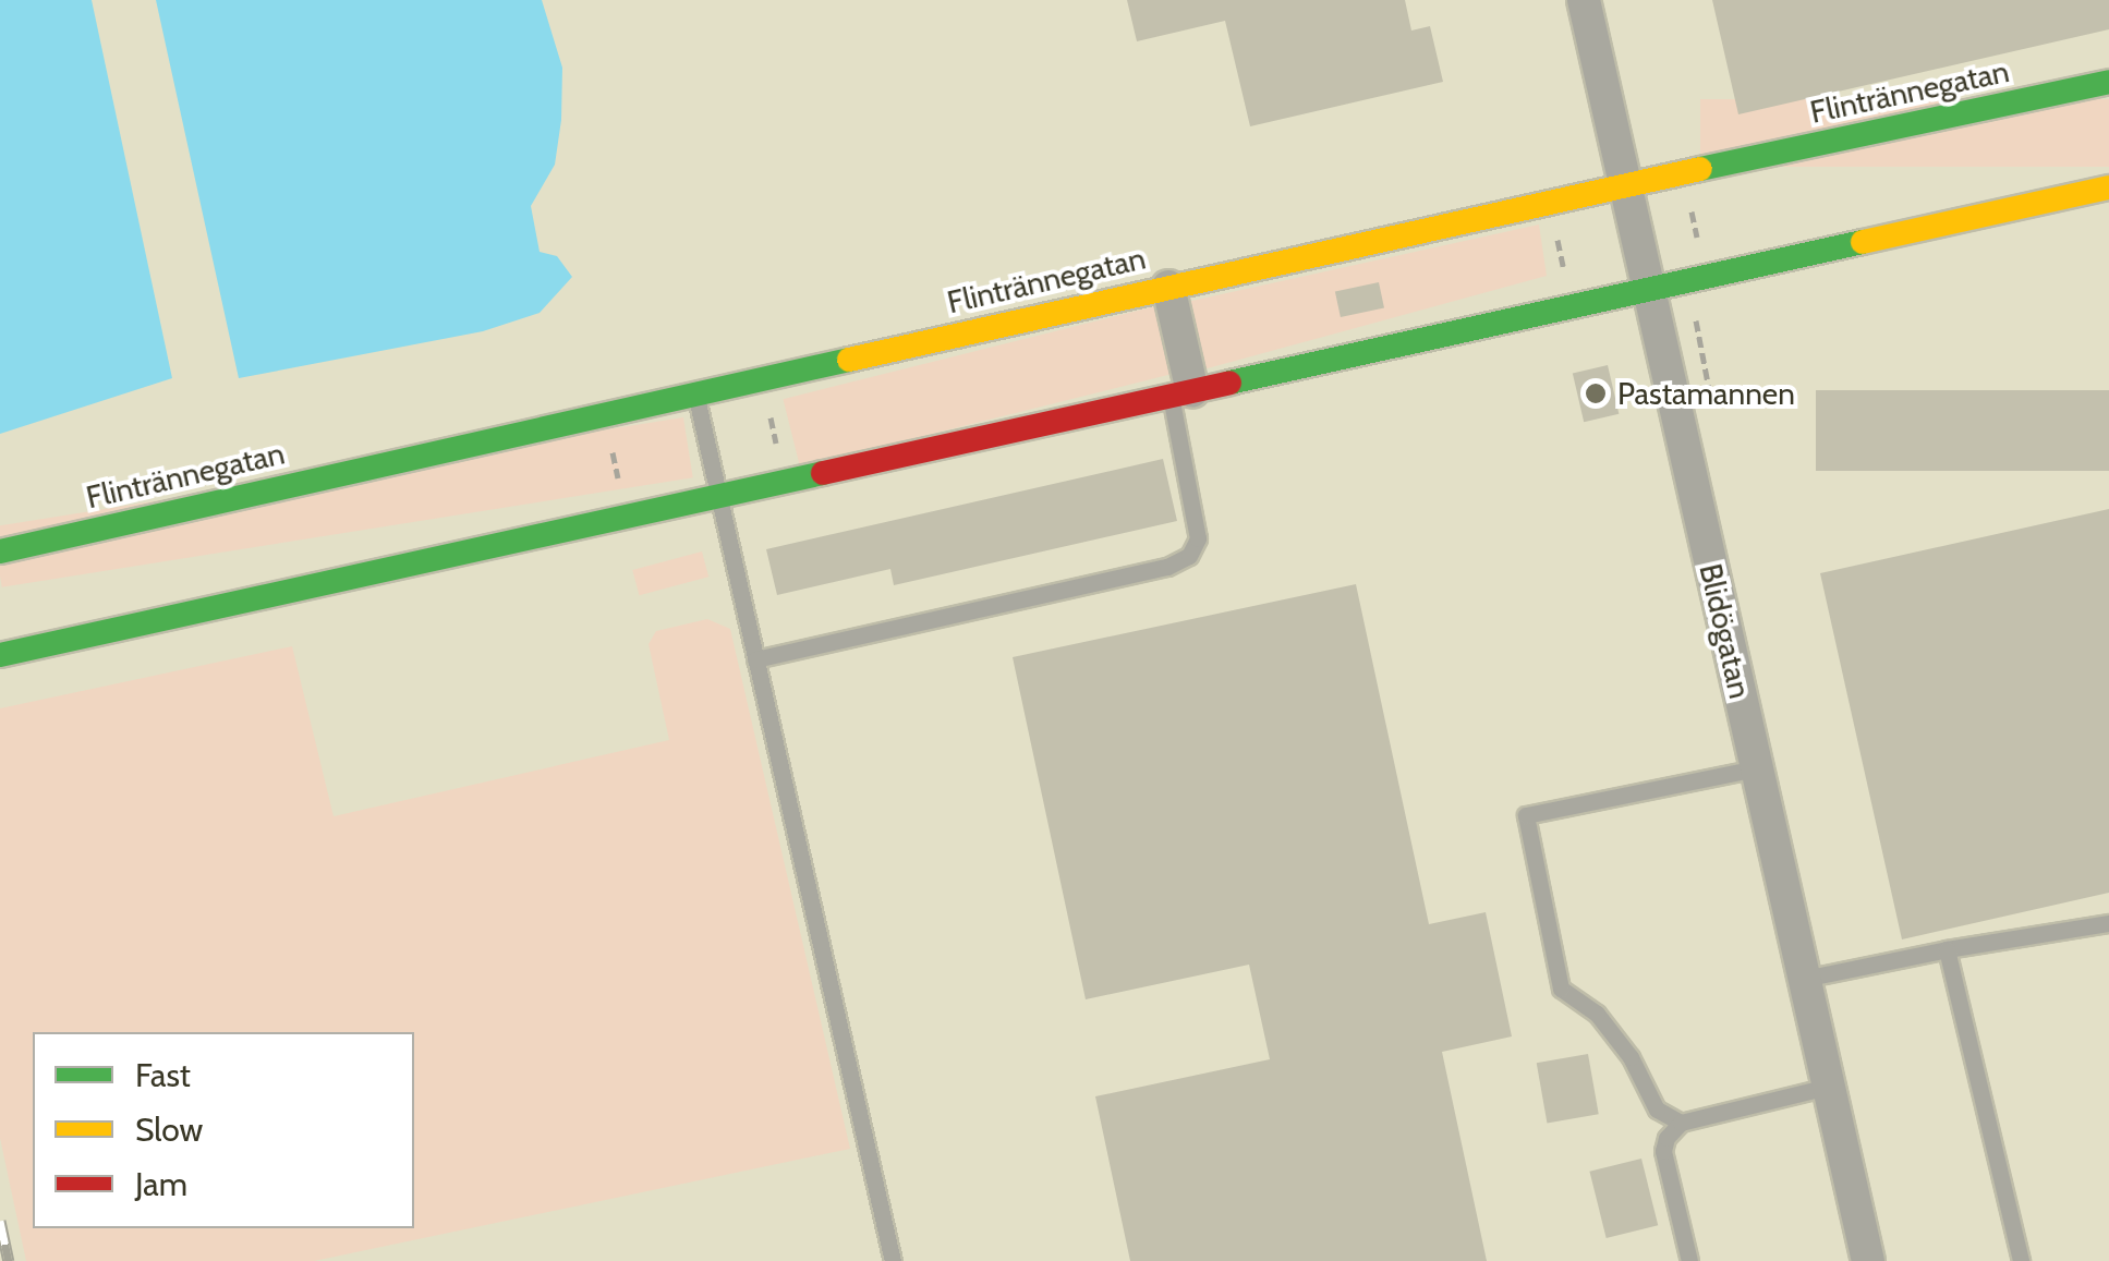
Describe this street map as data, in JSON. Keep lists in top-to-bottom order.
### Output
{
  "streets": {
    "street": ["Flintrännegatan", "Blidögatan"]
  },
  "crossings": [
    ["Flintrännegatan", "Blidögatan"]
  ],
  "places": ["Pastamannen"],
  "legend": ["Fast", "Slow", "Jam"]
}
